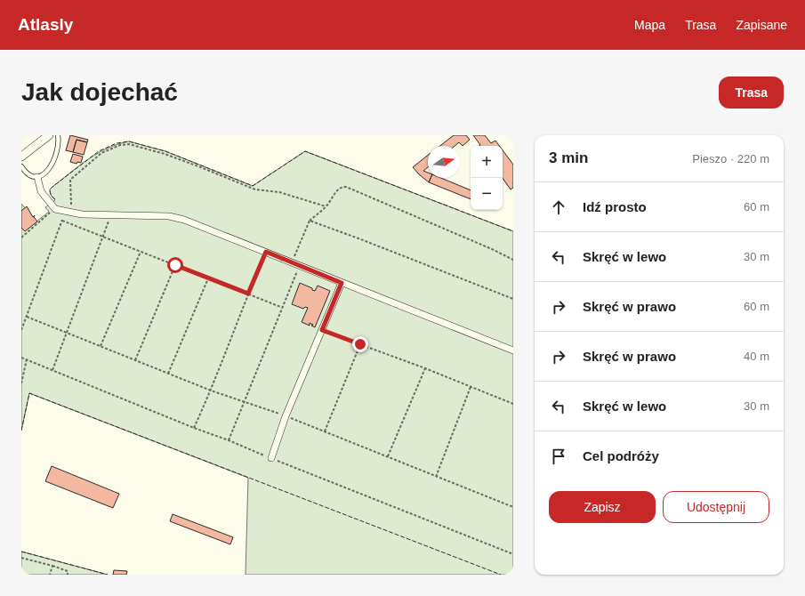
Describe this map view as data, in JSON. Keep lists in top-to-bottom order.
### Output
{
  "north": "right",
  "page": {
    "header": "Atlasly",
    "nav": ["Mapa", "Trasa", "Zapisane"],
    "buttons": [
      "Trasa",
      ["Zapisz", "Udostępnij"]
    ],
    "title": "Jak dojechać",
    "heading": ["3 min", "Pieszo · 220 m"],
    "map_buttons": ["+", "−"],
    "list": [
      ["Idź prosto", "60 m"],
      ["Skręć w lewo", "30 m"],
      ["Skręć w prawo", "60 m"],
      ["Skręć w prawo", "40 m"],
      ["Skręć w lewo", "30 m"],
      "Cel podróży"
    ]
  }
}
